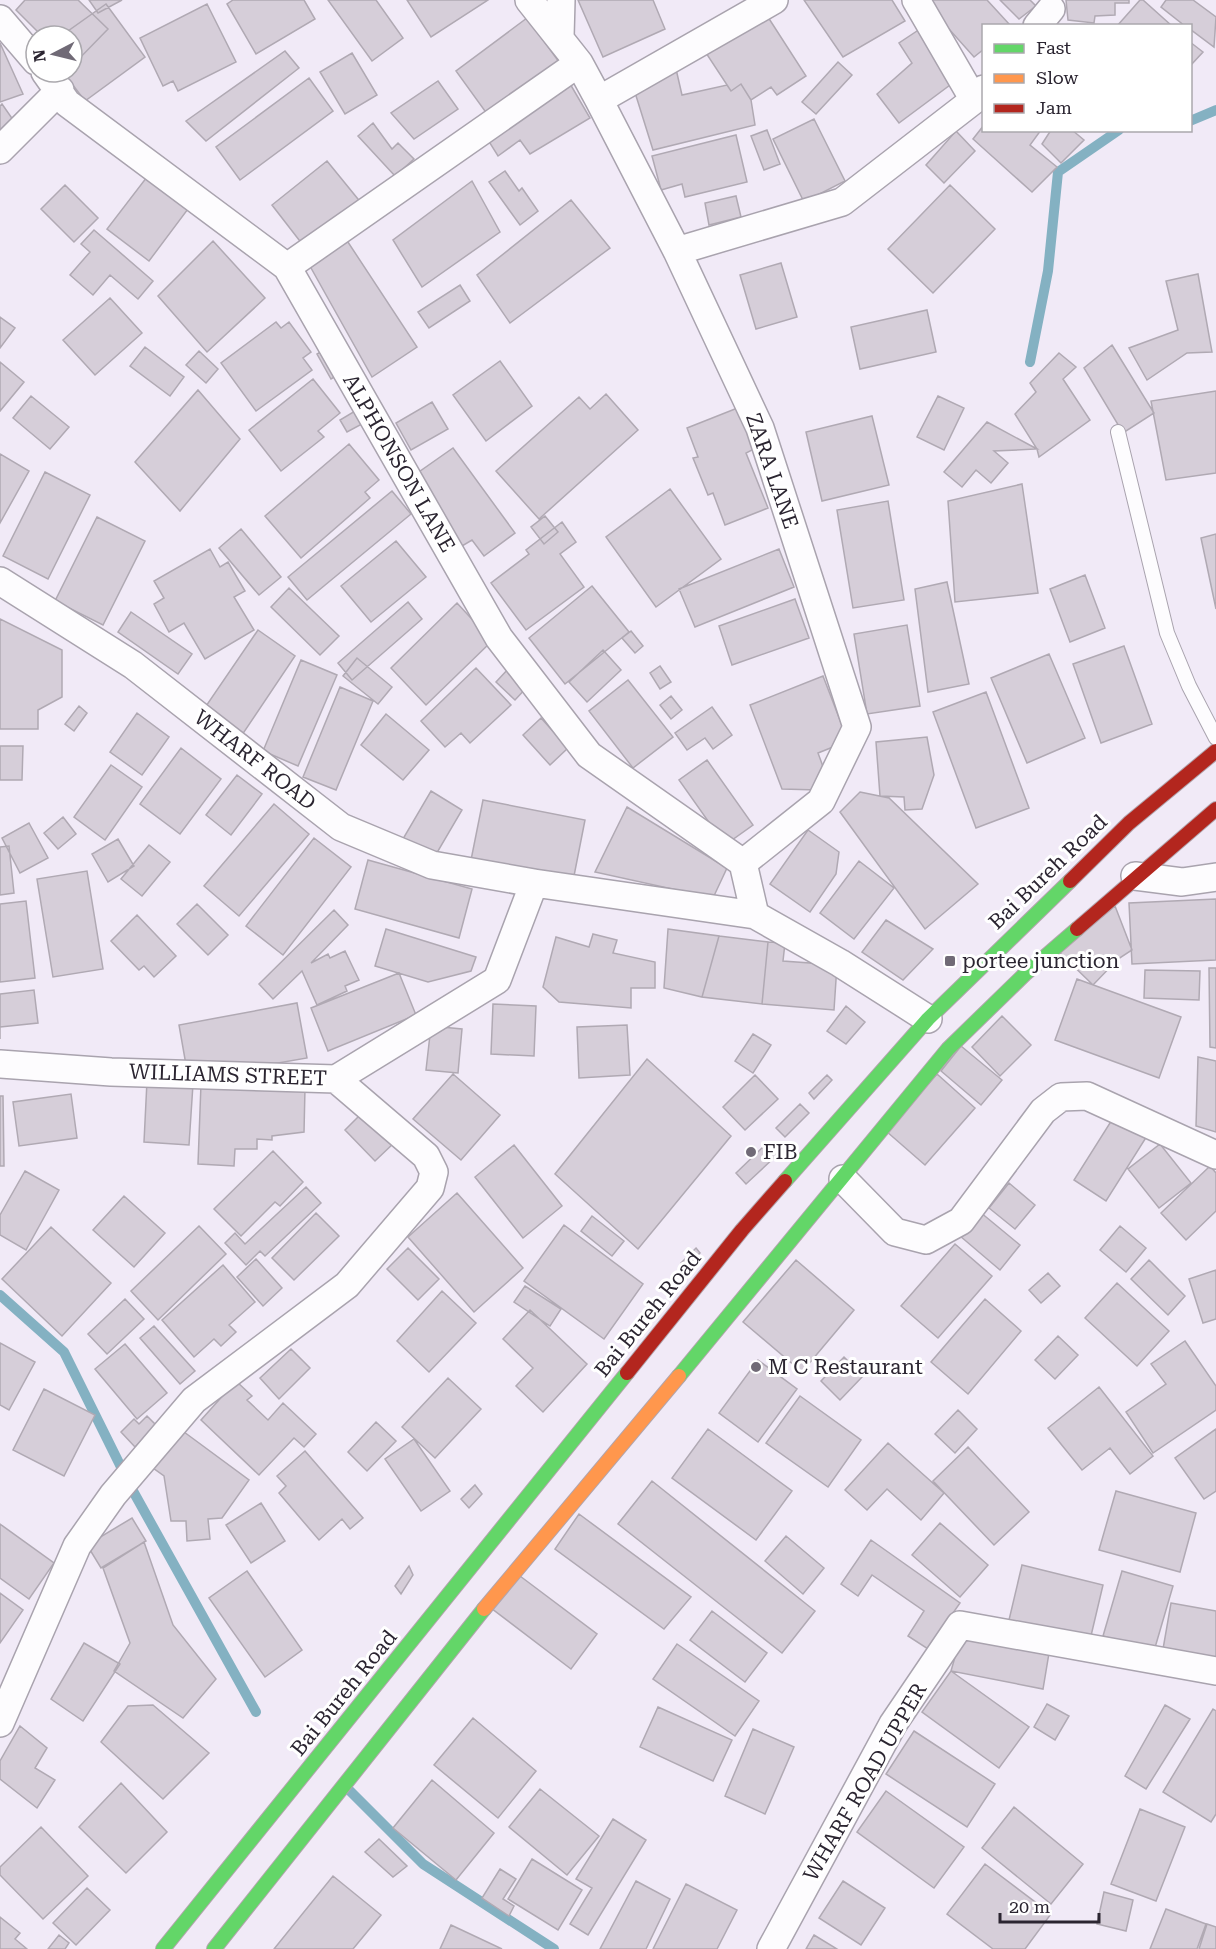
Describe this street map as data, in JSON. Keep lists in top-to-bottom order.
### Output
{
  "streets": {
    "highway": ["Bai Bureh Road"],
    "street": [
      "ALPHONSON LANE",
      "ZARA LANE",
      "WHARF ROAD",
      "WILLIAMS STREET",
      "WHARF ROAD UPPER"
    ]
  },
  "crossings": [
    ["ALPHONSON LANE", "ZARA LANE"],
    ["WHARF ROAD", "WILLIAMS STREET"]
  ],
  "places": {
    "transit": ["portee junction"],
    "other": ["FIB", "M C Restaurant"]
  },
  "legend": ["Fast", "Slow", "Jam"],
  "scale_bar": "20 m",
  "north": "left"
}
